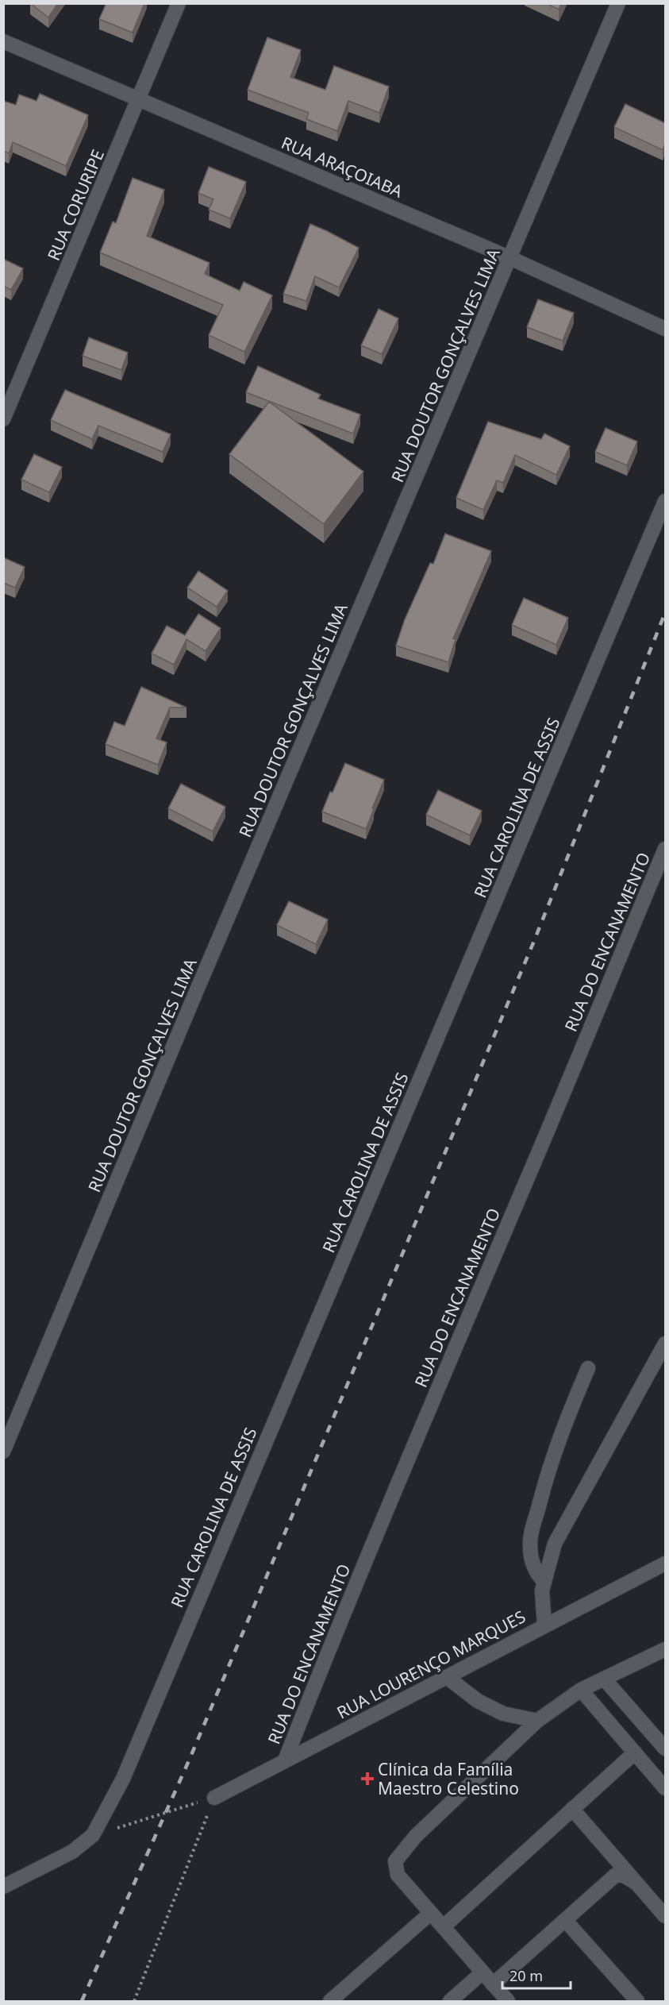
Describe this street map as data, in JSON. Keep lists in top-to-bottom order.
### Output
{
  "streets": {
    "street": [
      "RUA ARAÇOIABA",
      "RUA CORURIPE",
      "RUA DOUTOR GONÇALVES LIMA",
      "RUA CAROLINA DE ASSIS",
      "RUA DO ENCANAMENTO",
      "RUA LOURENÇO MARQUES"
    ]
  },
  "crossings": [
    ["RUA ARAÇOIABA", "RUA CORURIPE"],
    ["RUA ARAÇOIABA", "RUA DOUTOR GONÇALVES LIMA"],
    ["RUA DO ENCANAMENTO", "RUA LOURENÇO MARQUES"]
  ],
  "places": {
    "health": ["Clínica da Família Maestro Celestino"]
  },
  "scale_bar": "20 m"
}
